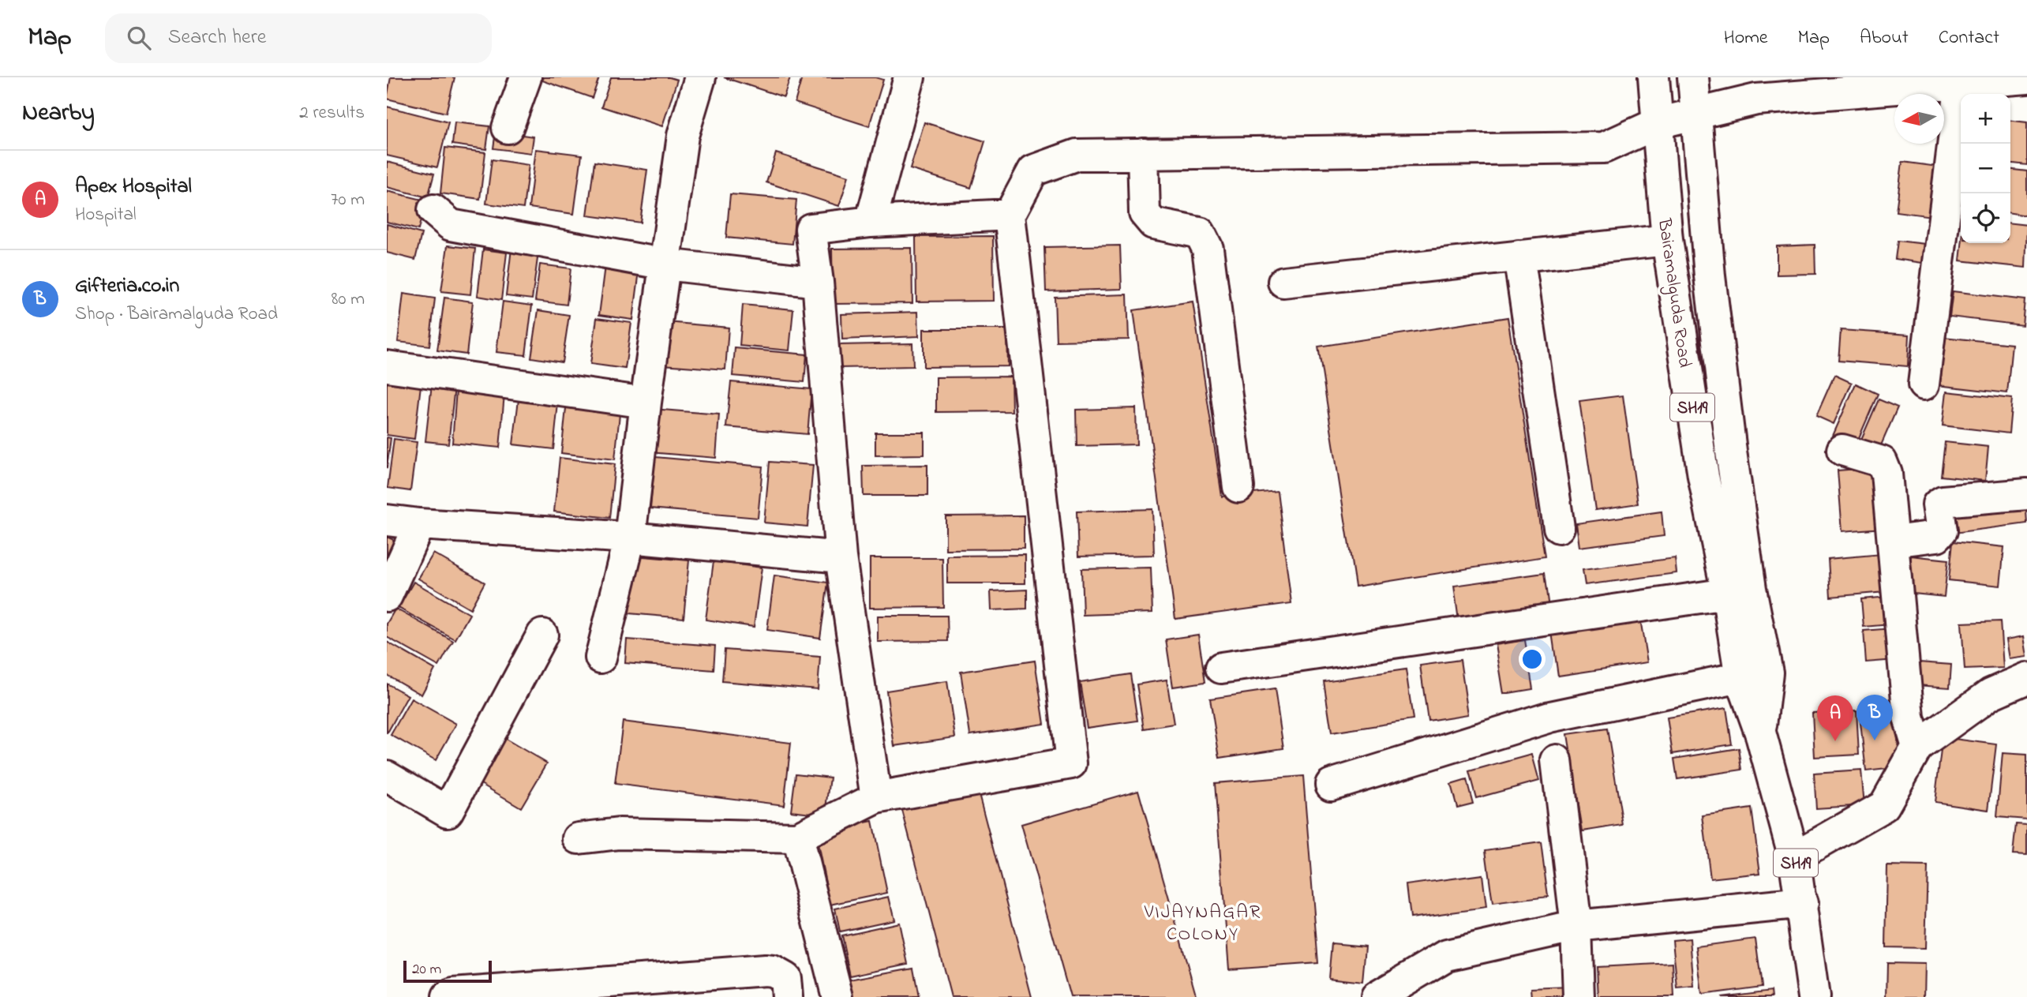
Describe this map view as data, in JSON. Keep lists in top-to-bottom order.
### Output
{
  "streets": {
    "street": ["Bairamalguda Road", "SH19"]
  },
  "districts": ["VIJAYNAGAR COLONY"],
  "scale_bar": "20 m",
  "north": "left",
  "page": {
    "header": "Map",
    "search": "Search here",
    "nav": [
      "Home",
      "Map",
      "About",
      "Contact"
    ],
    "heading": ["Nearby", "2 results"],
    "map_buttons": ["+", "−"],
    "list": [
      {
        "mark": "A",
        "name": "Apex Hospital",
        "note": "Hospital",
        "value": "70 m"
      },
      {
        "mark": "B",
        "name": "Gifteria.co.in",
        "note": "Shop · Bairamalguda Road",
        "value": "80 m"
      }
    ],
    "pins": ["B", "A"],
    "scale": "20 m"
  }
}
